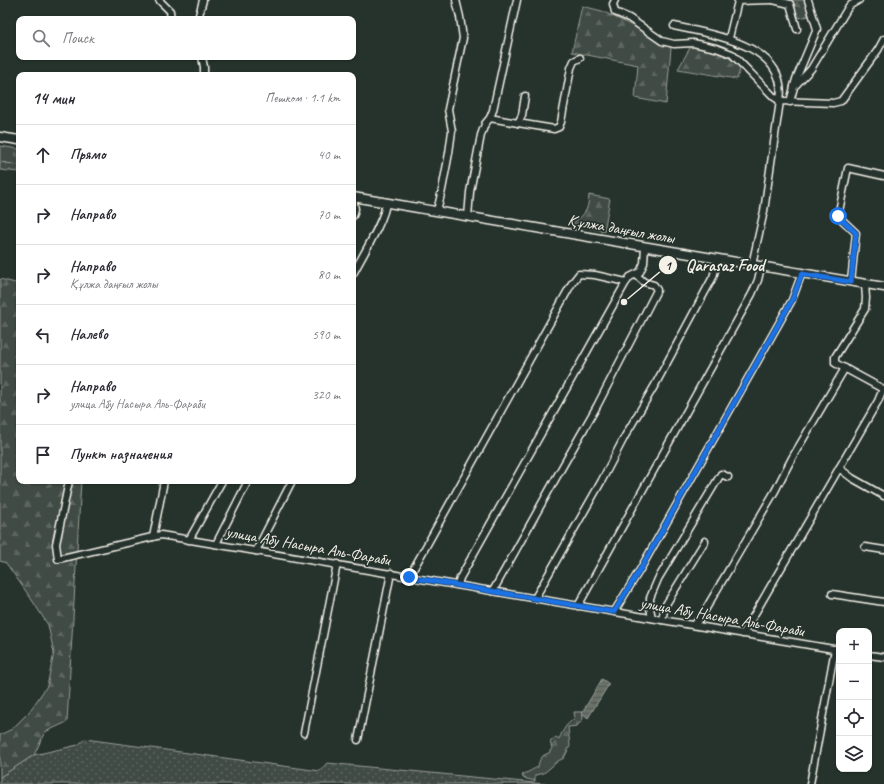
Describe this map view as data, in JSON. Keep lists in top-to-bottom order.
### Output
{
  "streets": {
    "main road": ["Құлжа даңғыл жолы"],
    "street": ["улица Абу Насыра Аль-Фараби"]
  },
  "places": ["Qarasaz Food"],
  "page": {
    "search": "Поиск",
    "heading": ["14 мин", "Пешком · 1.1 km"],
    "list": [
      ["Прямо", "40 m"],
      ["Направо", "70 m"],
      ["Направо", "Құлжа даңғыл жолы", "80 m"],
      ["Налево", "590 m"],
      ["Направо", "улица Абу Насыра Аль-Фараби", "320 m"],
      "Пункт назначения"
    ],
    "map_buttons": ["+", "−"]
  }
}
